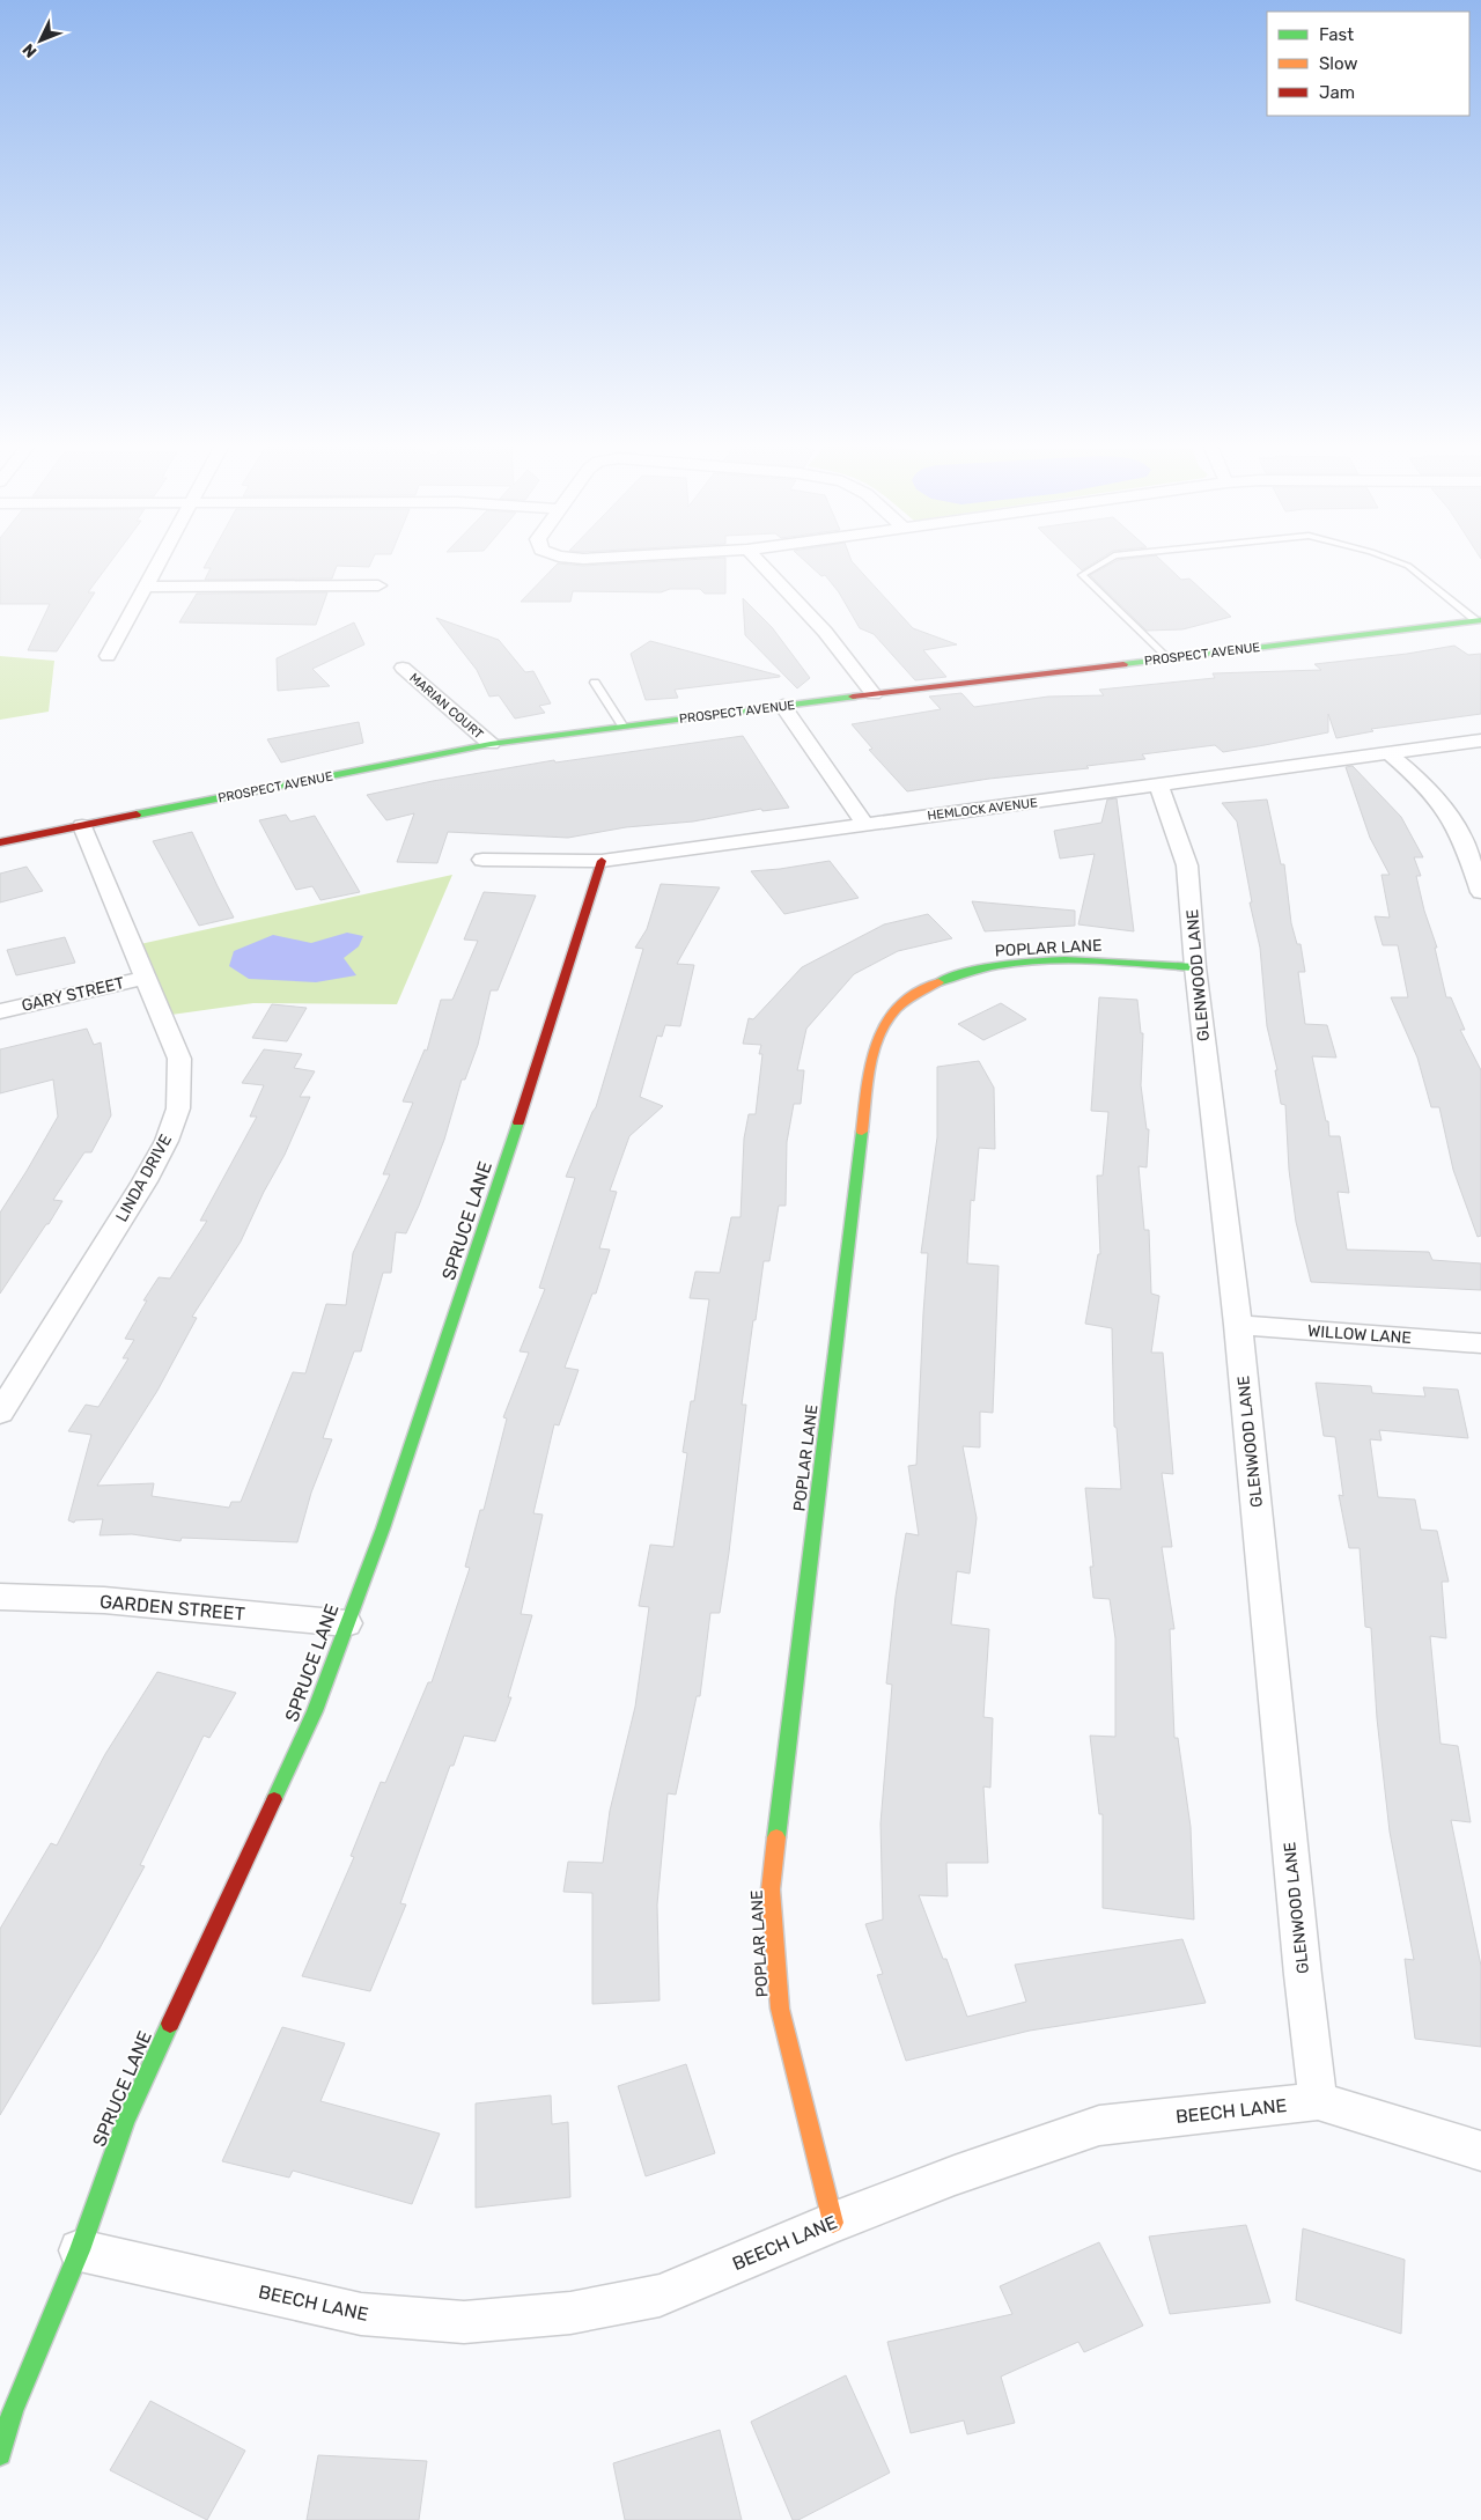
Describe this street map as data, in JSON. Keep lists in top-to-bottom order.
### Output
{
  "streets": {
    "street": [
      "PROSPECT AVENUE",
      "MARIAN COURT",
      "HEMLOCK AVENUE",
      "POPLAR LANE",
      "GLENWOOD LANE",
      "GARY STREET",
      "LINDA DRIVE",
      "SPRUCE LANE",
      "WILLOW LANE",
      "GARDEN STREET",
      "BEECH LANE"
    ]
  },
  "crossings": [
    ["PROSPECT AVENUE", "MARIAN COURT"],
    ["PROSPECT AVENUE", "LINDA DRIVE"],
    ["HEMLOCK AVENUE", "GLENWOOD LANE"],
    ["HEMLOCK AVENUE", "SPRUCE LANE"],
    ["POPLAR LANE", "GLENWOOD LANE"],
    ["POPLAR LANE", "BEECH LANE"],
    ["GLENWOOD LANE", "WILLOW LANE"],
    ["GLENWOOD LANE", "BEECH LANE"],
    ["GARY STREET", "LINDA DRIVE"],
    ["SPRUCE LANE", "GARDEN STREET"],
    ["SPRUCE LANE", "BEECH LANE"]
  ],
  "legend": ["Fast", "Slow", "Jam"],
  "north": "bottom left"
}
